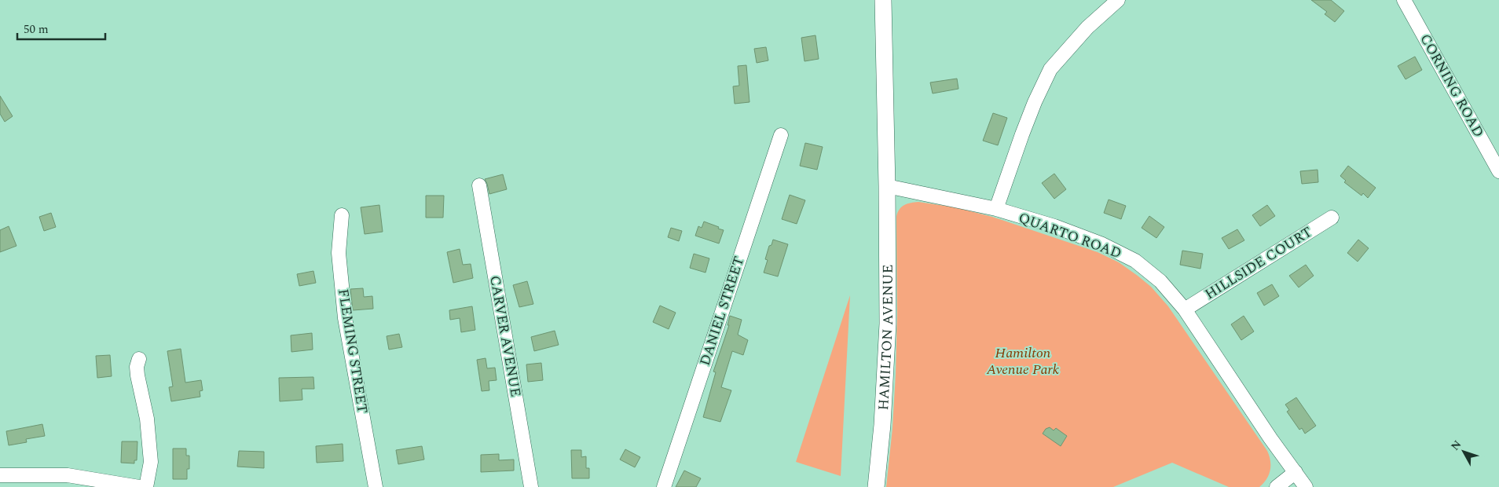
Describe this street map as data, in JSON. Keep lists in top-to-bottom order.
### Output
{
  "streets": {
    "main road": ["HAMILTON AVENUE"],
    "street": [
      "CORNING ROAD",
      "QUARTO ROAD",
      "HILLSIDE COURT",
      "DANIEL STREET",
      "CARVER AVENUE",
      "FLEMING STREET"
    ]
  },
  "crossings": [
    ["QUARTO ROAD", "HILLSIDE COURT"],
    ["QUARTO ROAD", "HAMILTON AVENUE"]
  ],
  "parks": ["Hamilton Avenue Park"],
  "scale_bar": "50 m",
  "north": "top left"
}
